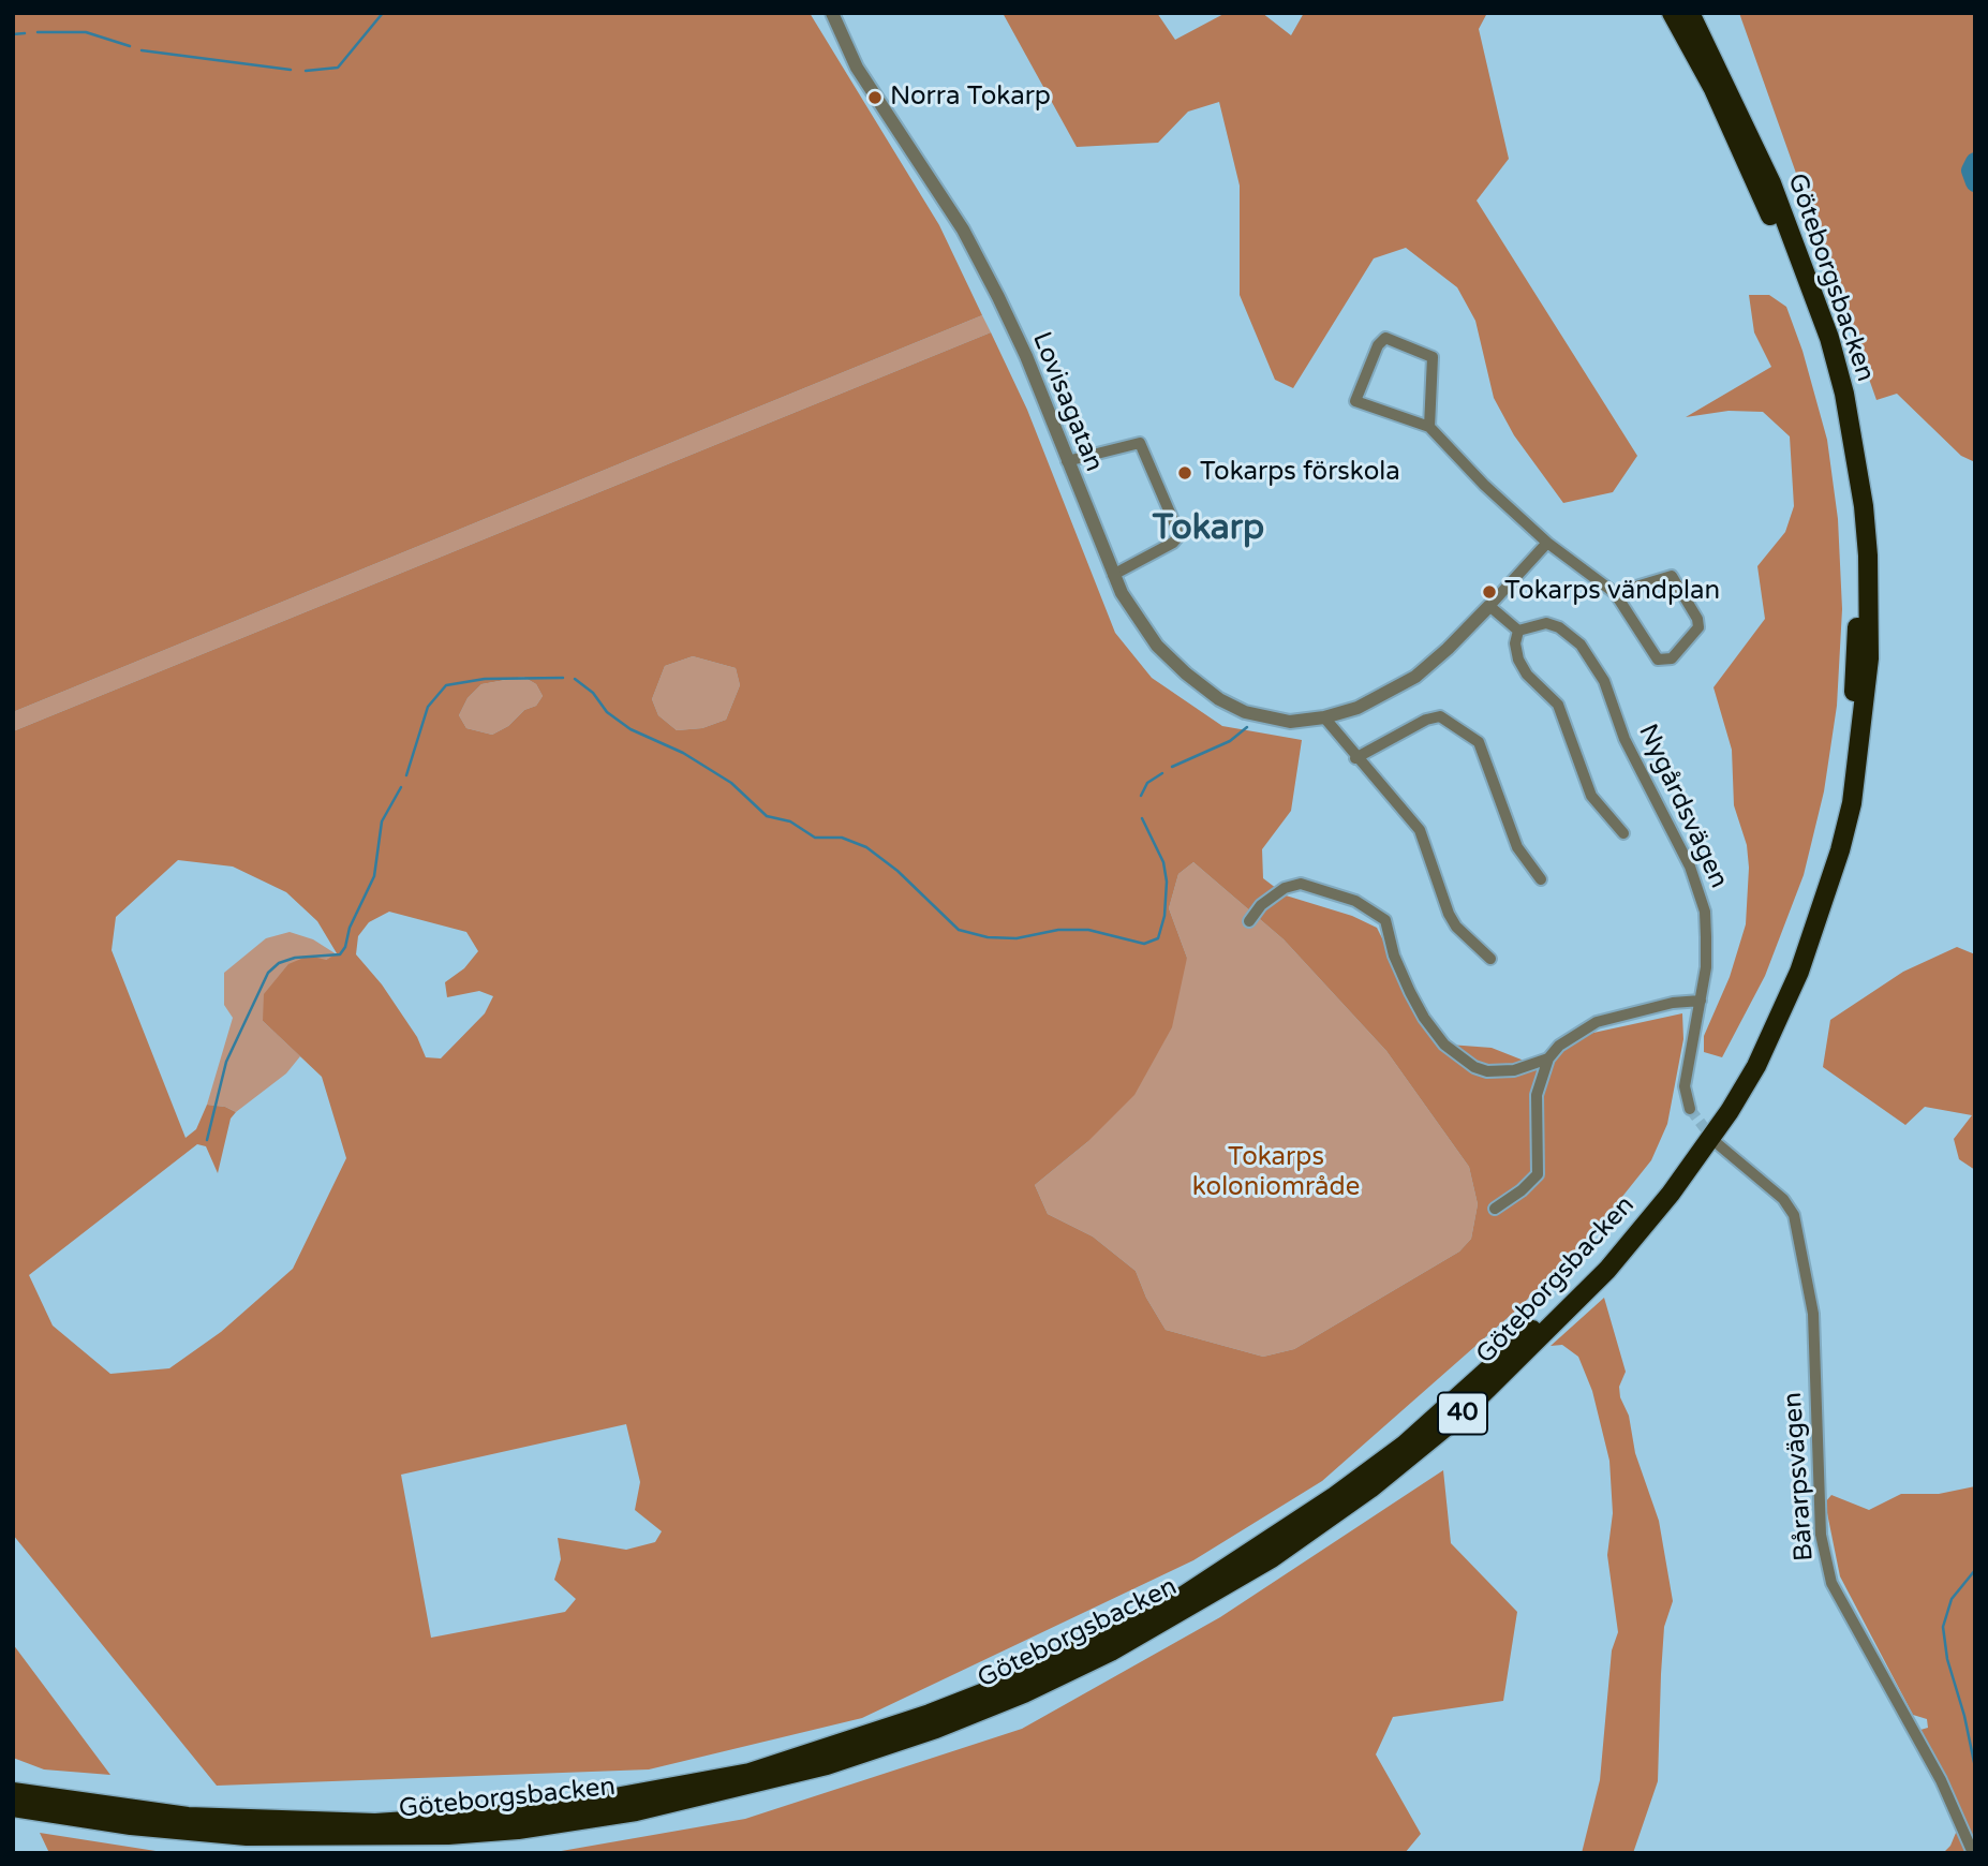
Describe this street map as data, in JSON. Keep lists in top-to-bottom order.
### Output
{
  "streets": {
    "highway": ["Göteborgsbacken", "40"],
    "street": ["Lovisagatan", "Nygårdsvägen", "Bårarpsvägen"]
  },
  "districts": ["Tokarp"],
  "parks": ["Tokarps koloniområde"],
  "places": ["Norra Tokarp", "Tokarps förskola", "Tokarps vändplan"]
}
